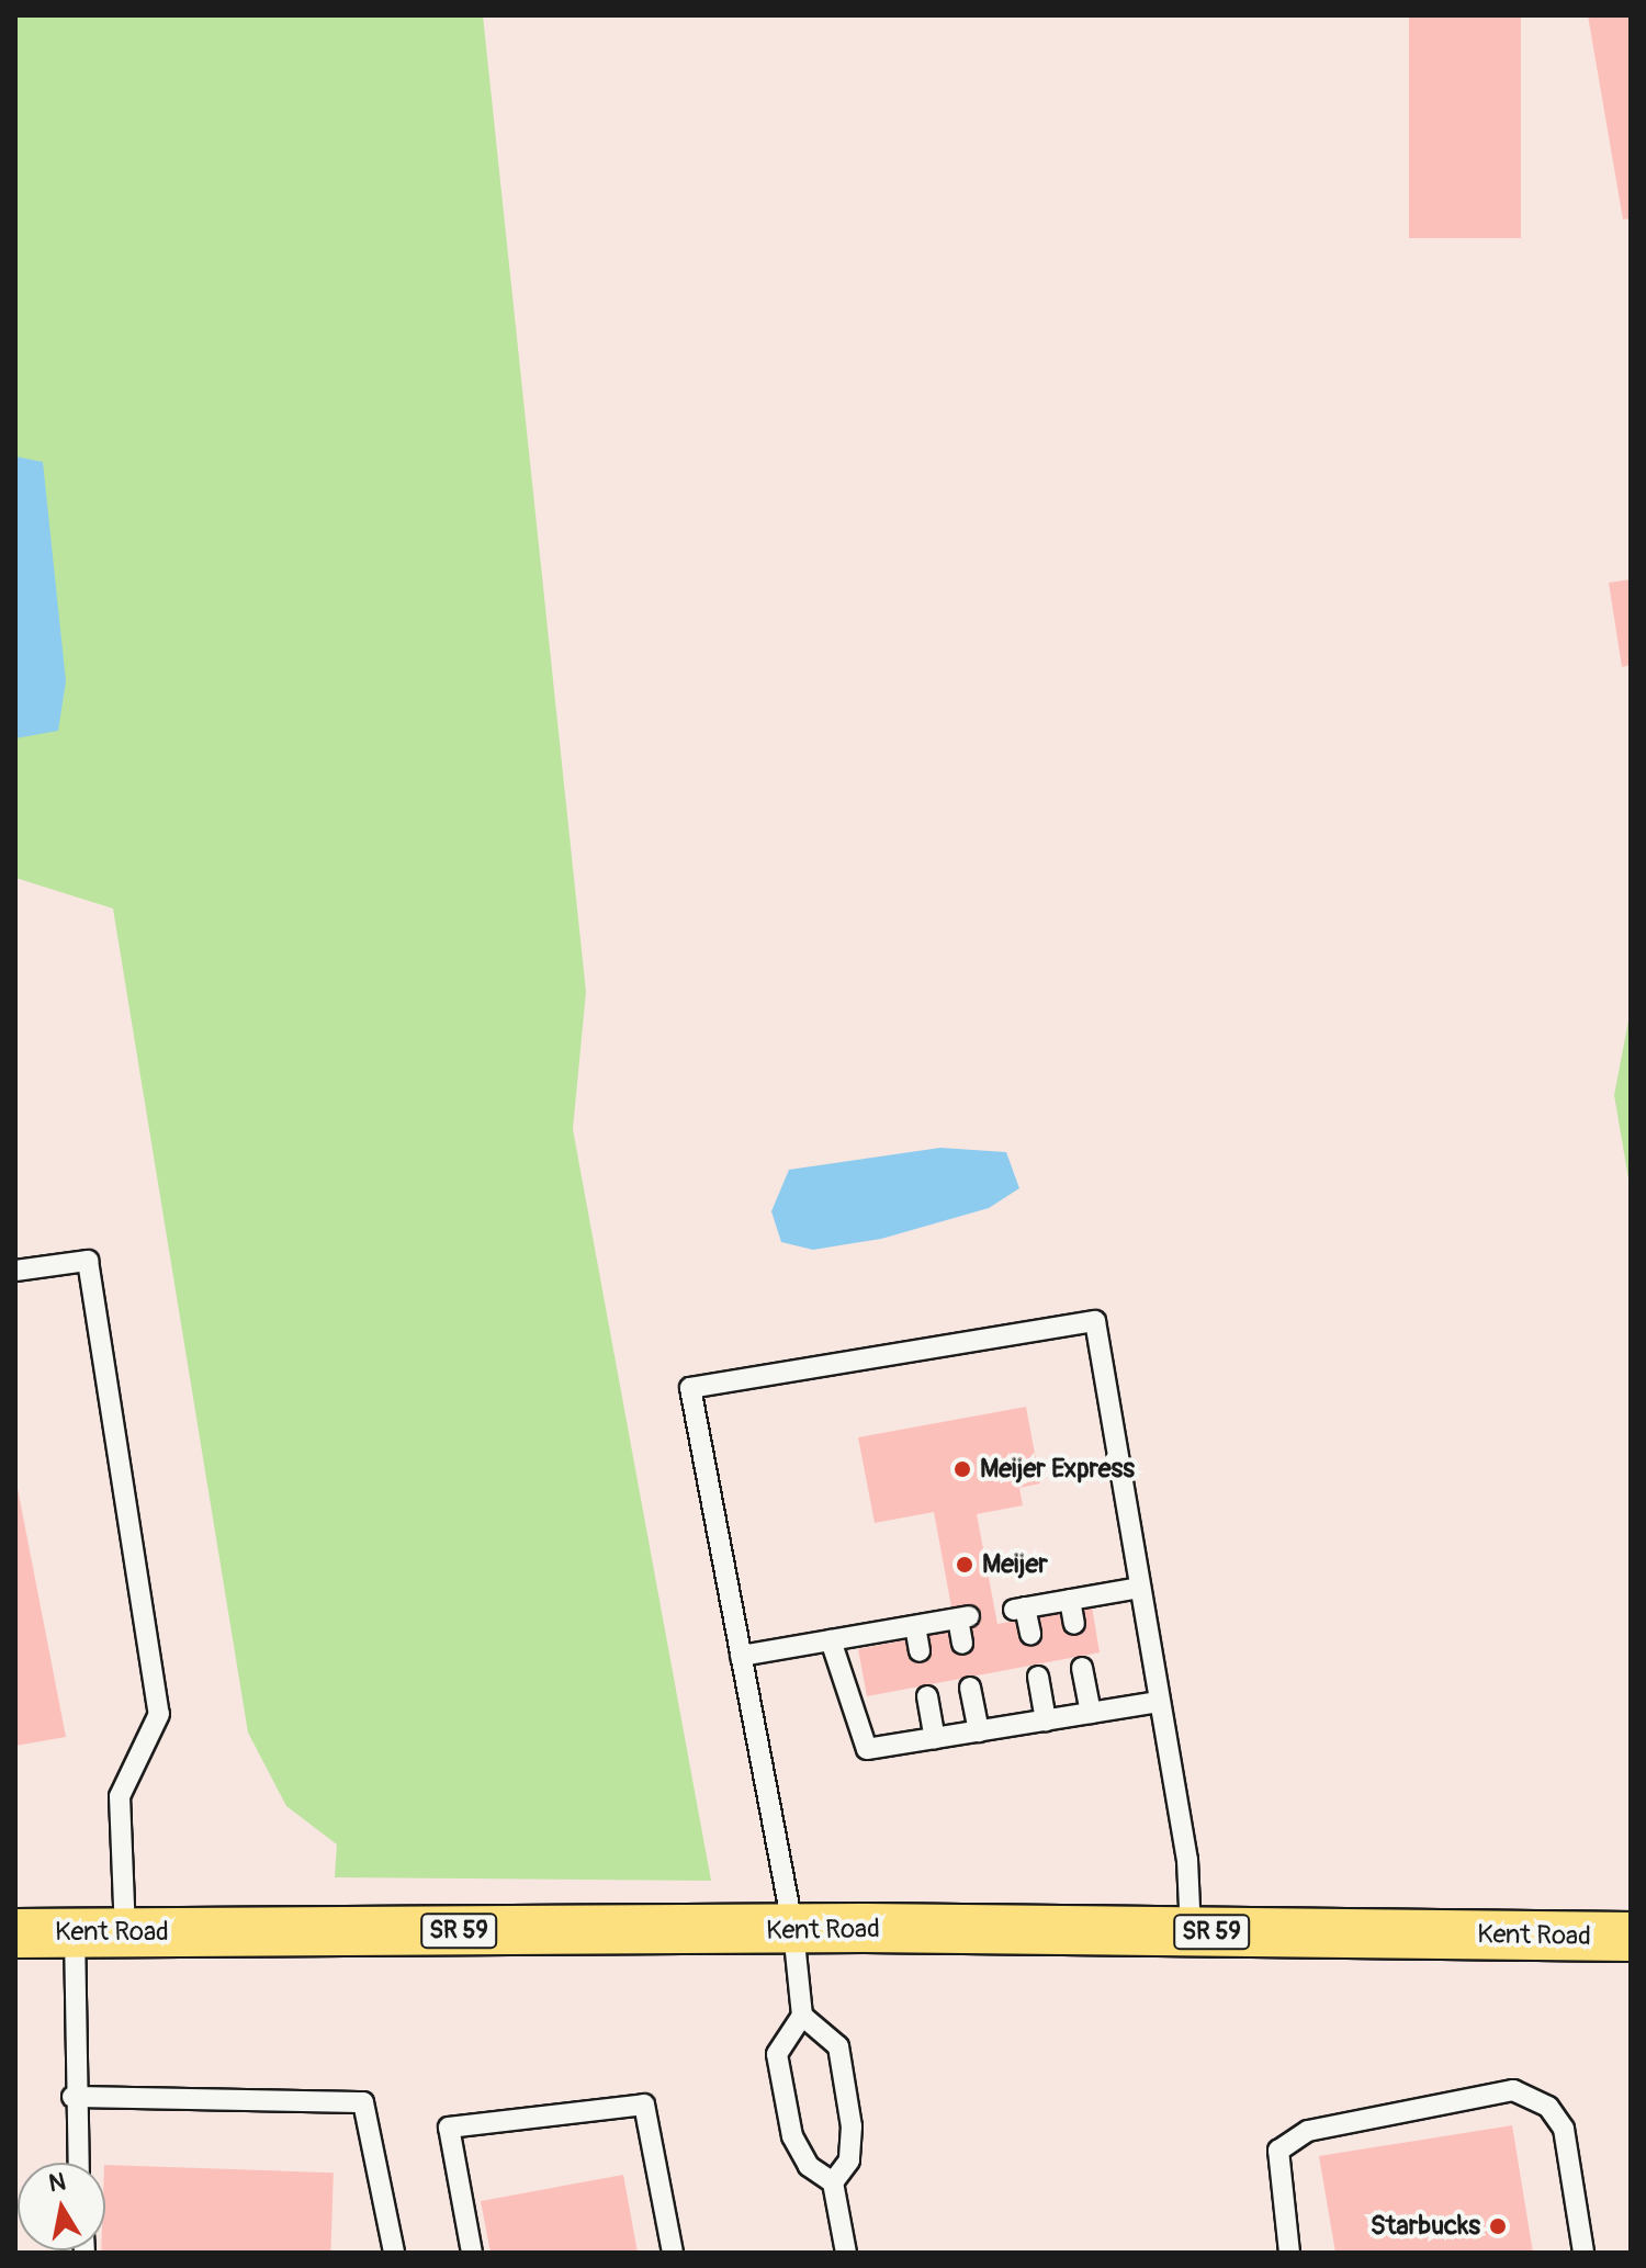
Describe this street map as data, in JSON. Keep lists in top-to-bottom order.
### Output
{
  "streets": {
    "main road": ["Kent Road", "SR 59"]
  },
  "places": ["Meijer Express", "Meijer", "Starbucks"],
  "north": "top"
}
